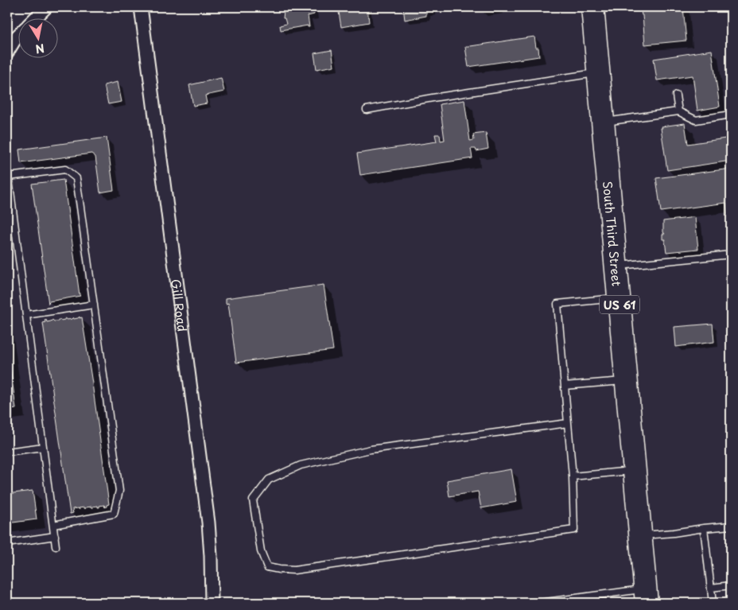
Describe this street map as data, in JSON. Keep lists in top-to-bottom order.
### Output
{
  "streets": {
    "highway": ["South Third Street", "US 61"],
    "street": ["Gill Road"]
  },
  "north": "bottom"
}
